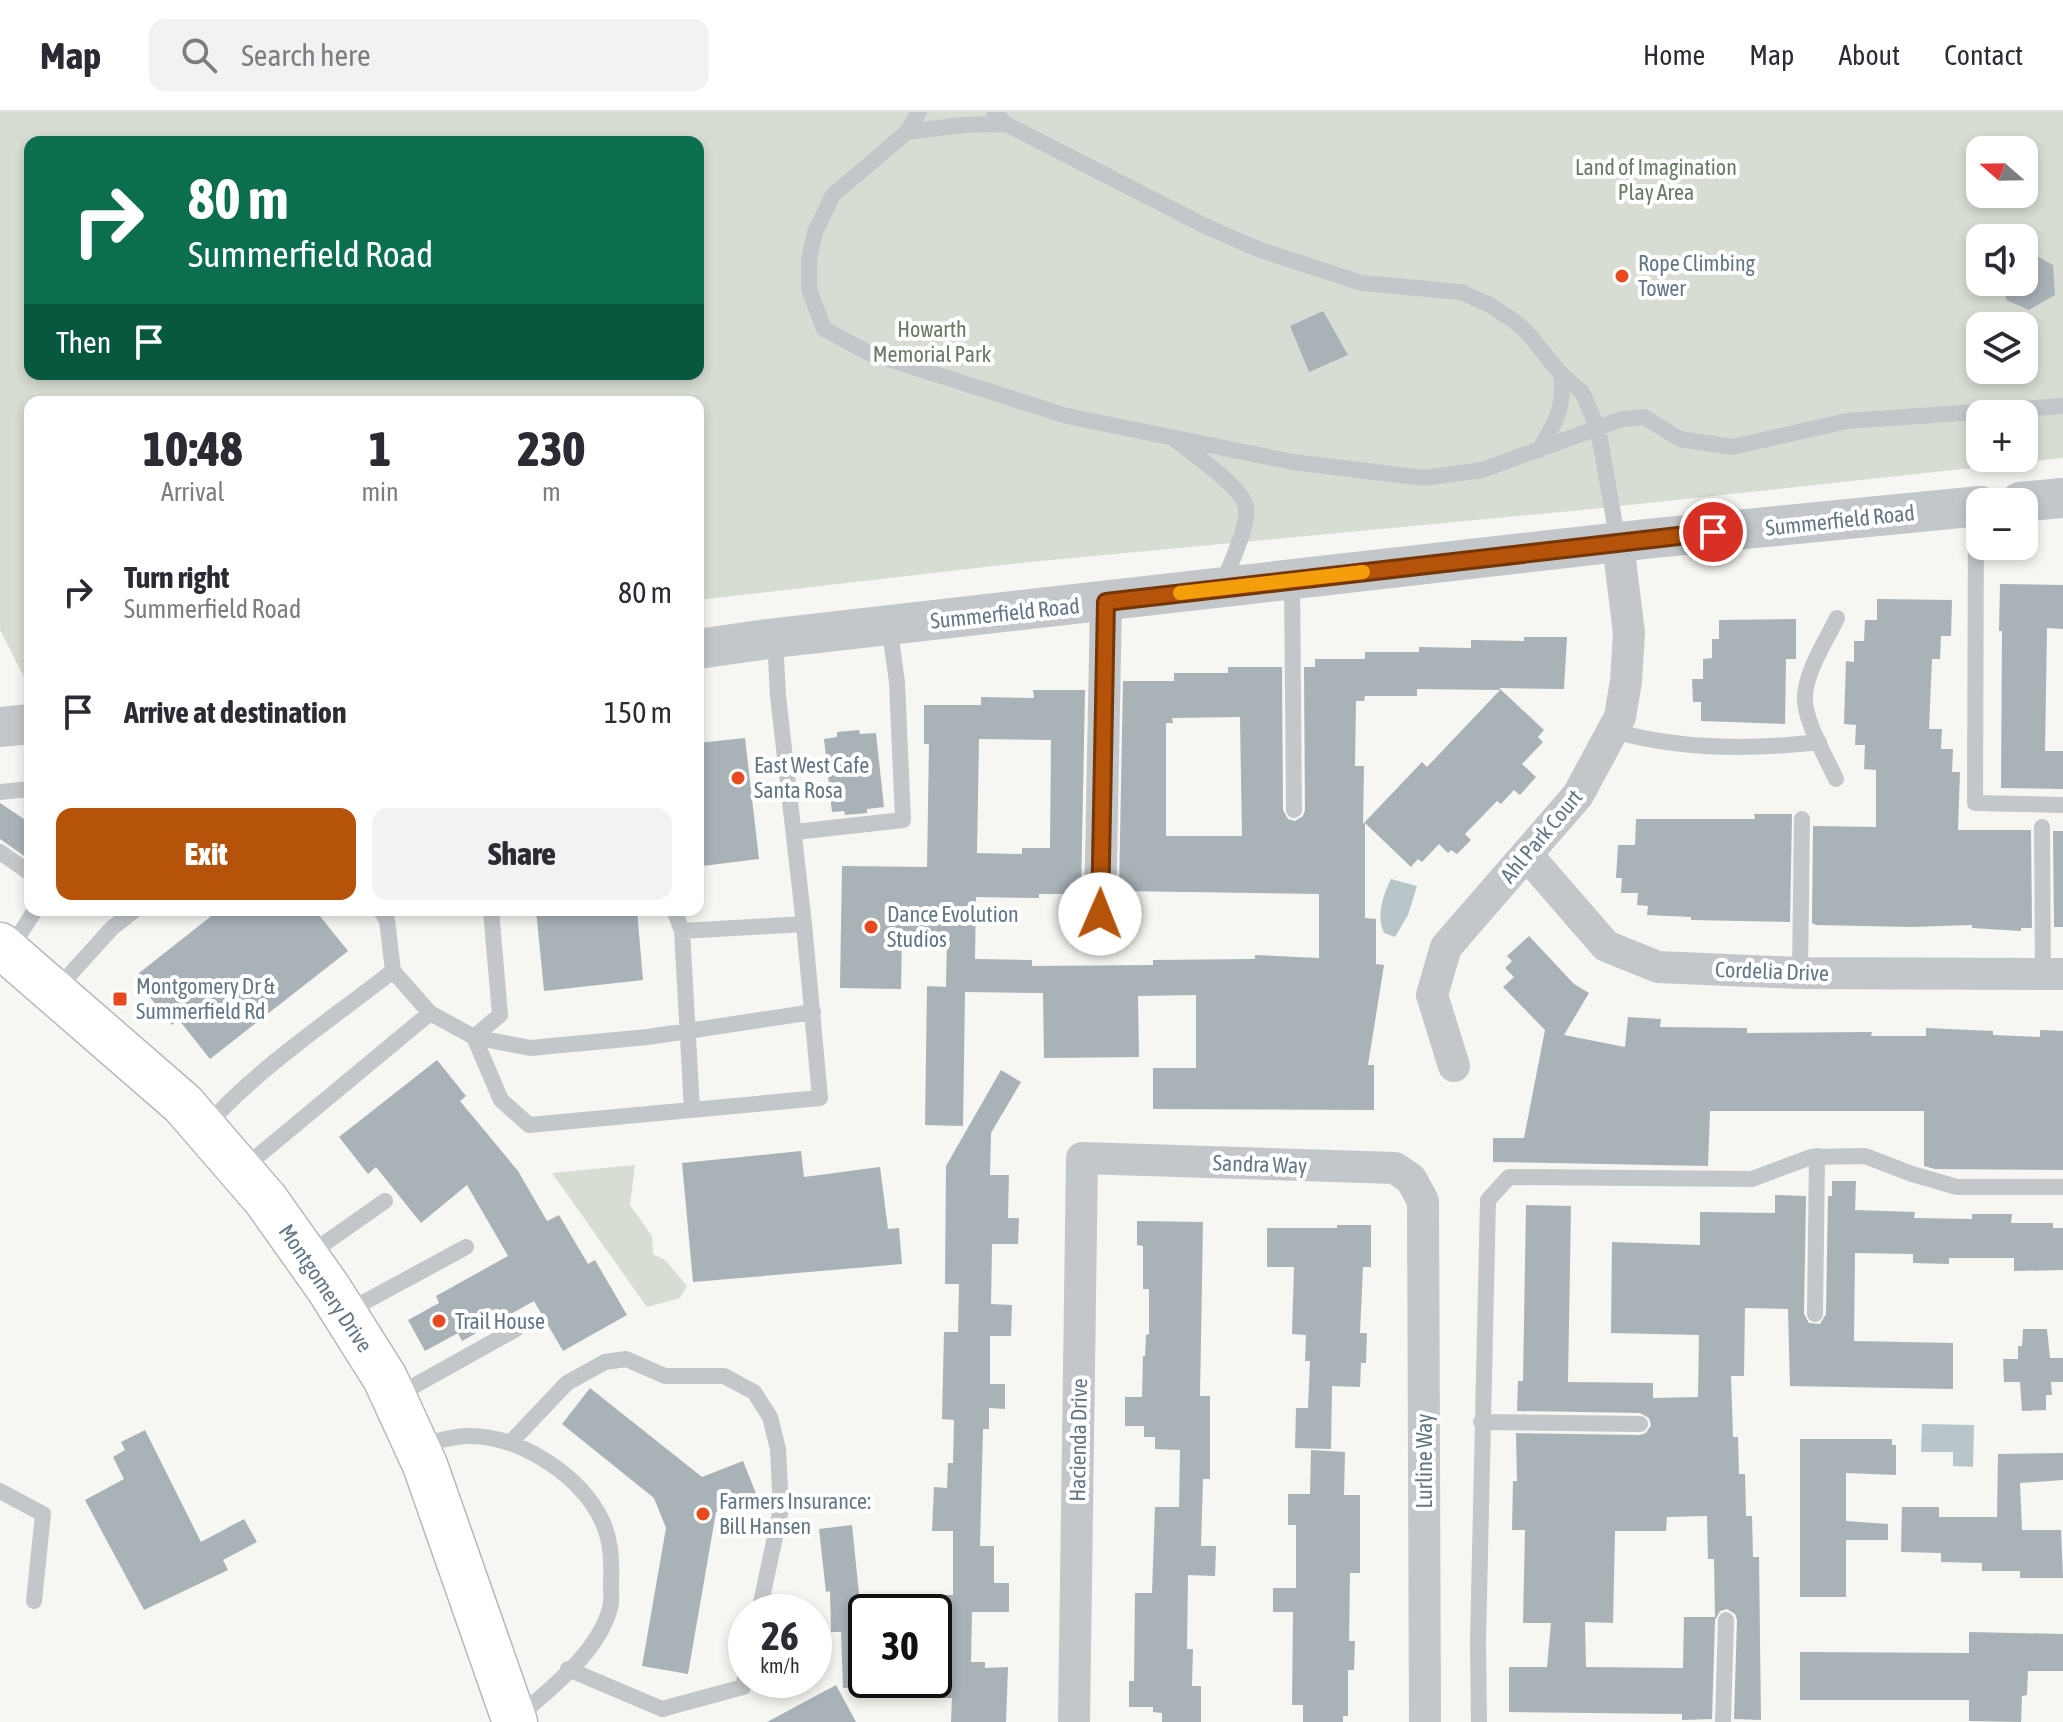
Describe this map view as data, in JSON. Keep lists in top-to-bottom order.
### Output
{
  "streets": {
    "main road": ["Montgomery Drive"],
    "street": [
      "Summerfield Road",
      "Ahl Park Court",
      "Cordelia Drive",
      "Sandra Way",
      "Hacienda Drive",
      "Lurline Way"
    ]
  },
  "crossings": [
    ["Summerfield Road", "Ahl Park Court"],
    ["Ahl Park Court", "Cordelia Drive"],
    ["Sandra Way", "Hacienda Drive"],
    ["Sandra Way", "Lurline Way"]
  ],
  "parks": ["Land of Imagination Play Area", "Howarth Memorial Park"],
  "places": {
    "other": [
      "Rope Climbing Tower",
      "East West Cafe Santa Rosa",
      "Dance Evolution Studios",
      "Trail House",
      "Farmers Insurance: Bill Hansen"
    ],
    "transit": ["Montgomery Dr & Summerfield Rd"]
  },
  "north": "left",
  "page": {
    "header": "Map",
    "search": "Search here",
    "nav": [
      "Home",
      "Map",
      "About",
      "Contact"
    ],
    "map_buttons": ["+", "−"],
    "turn": ["80 m", "Summerfield Road"],
    "then": "Then",
    "eta": [
      "10:48",
      "Arrival",
      "1",
      "min",
      "230",
      "m"
    ],
    "list": [
      {
        "name": "Turn right",
        "note": "Summerfield Road",
        "value": "80 m"
      },
      {
        "name": "Arrive at destination",
        "value": "150 m"
      }
    ],
    "buttons": ["Exit", "Share"],
    "speed": "26 km/h",
    "limit": "30"
  }
}
